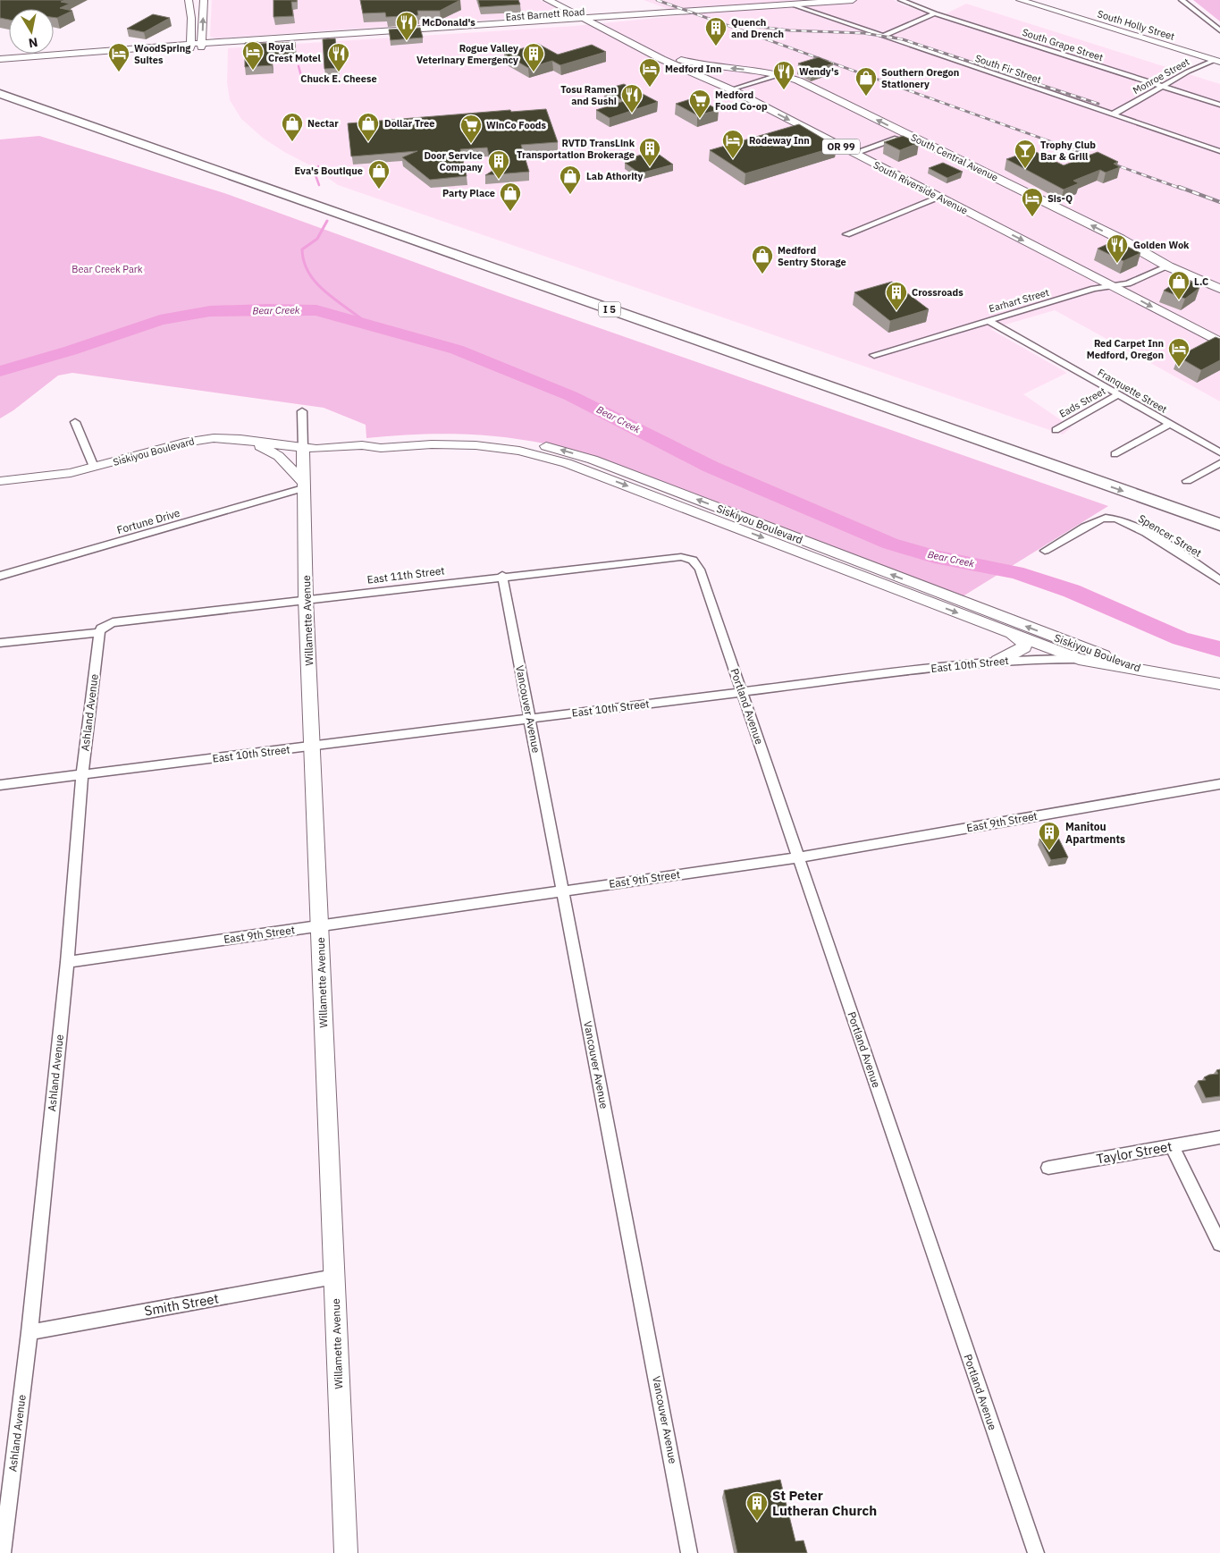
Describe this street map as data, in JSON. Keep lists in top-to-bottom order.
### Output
{
  "streets": {
    "highway": ["I 5"],
    "main road": ["OR 99", "South Central Avenue", "South Riverside Avenue"],
    "street": [
      "East Barnett Road",
      "South Holly Street",
      "South Grape Street",
      "South Fir Street",
      "Monroe Street",
      "Earhart Street",
      "Franquette Street",
      "Eads Street",
      "Siskiyou Boulevard",
      "Fortune Drive",
      "Spencer Street",
      "East 11th Street",
      "Willamette Avenue",
      "East 10th Street",
      "Portland Avenue",
      "Vancouver Avenue",
      "Ashland Avenue",
      "East 9th Street",
      "Taylor Street",
      "Smith Street"
    ]
  },
  "crossings": [
    ["East Barnett Road", "South Fir Street"],
    ["East Barnett Road", "South Central Avenue"],
    ["East Barnett Road", "South Riverside Avenue"],
    ["South Holly Street", "Monroe Street"],
    ["South Grape Street", "Monroe Street"],
    ["South Fir Street", "Monroe Street"],
    ["South Central Avenue", "Earhart Street"],
    ["South Riverside Avenue", "Earhart Street"],
    ["Earhart Street", "Franquette Street"],
    ["Franquette Street", "Eads Street"],
    ["Siskiyou Boulevard", "Willamette Avenue"],
    ["Siskiyou Boulevard", "East 10th Street"],
    ["Fortune Drive", "Willamette Avenue"],
    ["East 11th Street", "Willamette Avenue"],
    ["East 11th Street", "Portland Avenue"],
    ["East 11th Street", "Vancouver Avenue"],
    ["East 11th Street", "Ashland Avenue"],
    ["Willamette Avenue", "East 10th Street"],
    ["Willamette Avenue", "East 9th Street"],
    ["Willamette Avenue", "Smith Street"],
    ["East 10th Street", "Portland Avenue"],
    ["East 10th Street", "Vancouver Avenue"],
    ["East 10th Street", "Ashland Avenue"],
    ["Portland Avenue", "East 9th Street"],
    ["Vancouver Avenue", "East 9th Street"],
    ["Ashland Avenue", "East 9th Street"],
    ["Ashland Avenue", "Smith Street"]
  ],
  "one_way": ["South Central Avenue", "South Riverside Avenue"],
  "water": ["Bear Creek"],
  "parks": ["Bear Creek Park"],
  "places": {
    "restaurant": [
      "McDonald's",
      "Chuck E. Cheese",
      "Wendy's",
      "Tosu Ramen and Sushi",
      "Golden Wok"
    ],
    "building": [
      "Quench and Drench",
      "Rogue Valley Veterinary Emergency",
      "RVTD TransLink Transportation Brokerage",
      "Door Service Company",
      "Crossroads",
      "Manitou Apartments",
      "St Peter Lutheran Church"
    ],
    "hotel": [
      "Royal Crest Motel",
      "WoodSpring Suites",
      "Medford Inn",
      "Rodeway Inn",
      "Sis-Q",
      "Red Carpet Inn Medford, Oregon"
    ],
    "shop": [
      "Southern Oregon Stationery",
      "Nectar",
      "Dollar Tree",
      "Eva's Boutique",
      "Lab Athority",
      "Party Place",
      "Medford Sentry Storage",
      "L.C"
    ],
    "supermarket": ["Medford Food Co-op", "WinCo Foods"],
    "bar": ["Trophy Club Bar & Grill"]
  },
  "north": "bottom"
}
